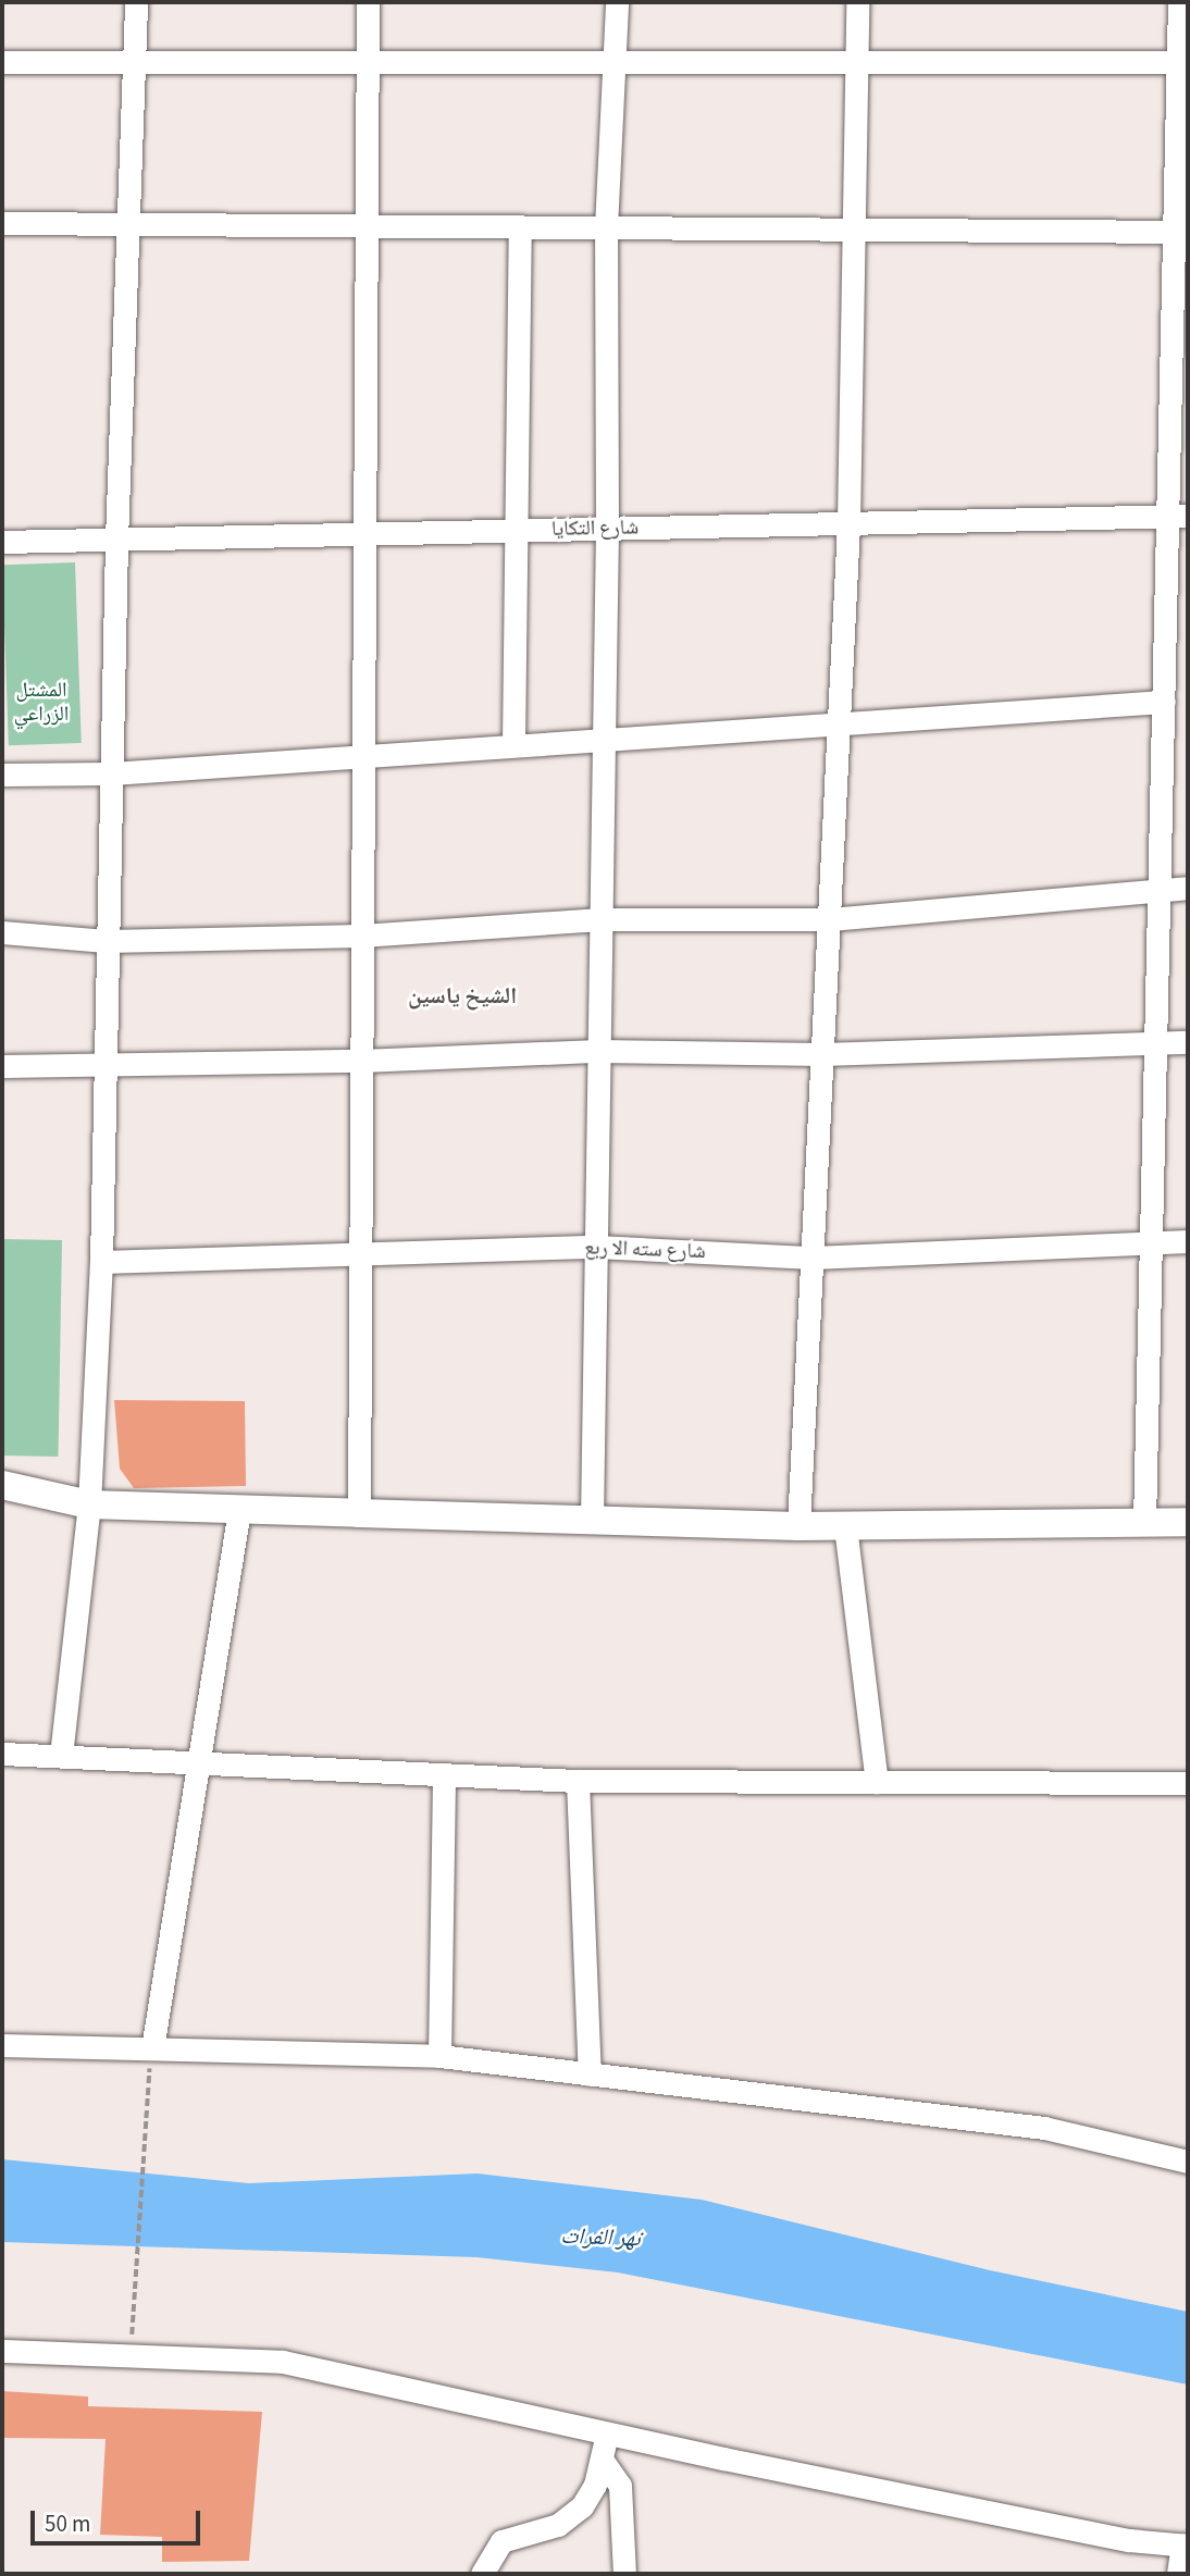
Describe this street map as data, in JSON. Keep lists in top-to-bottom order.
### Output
{
  "streets": {
    "street": ["شارع التكايا", "شارع سته الا ربع"]
  },
  "districts": ["الشيخ ياسين"],
  "water": ["نهر الفرات"],
  "parks": ["المشتل الزراعي"],
  "scale_bar": "50 m"
}
